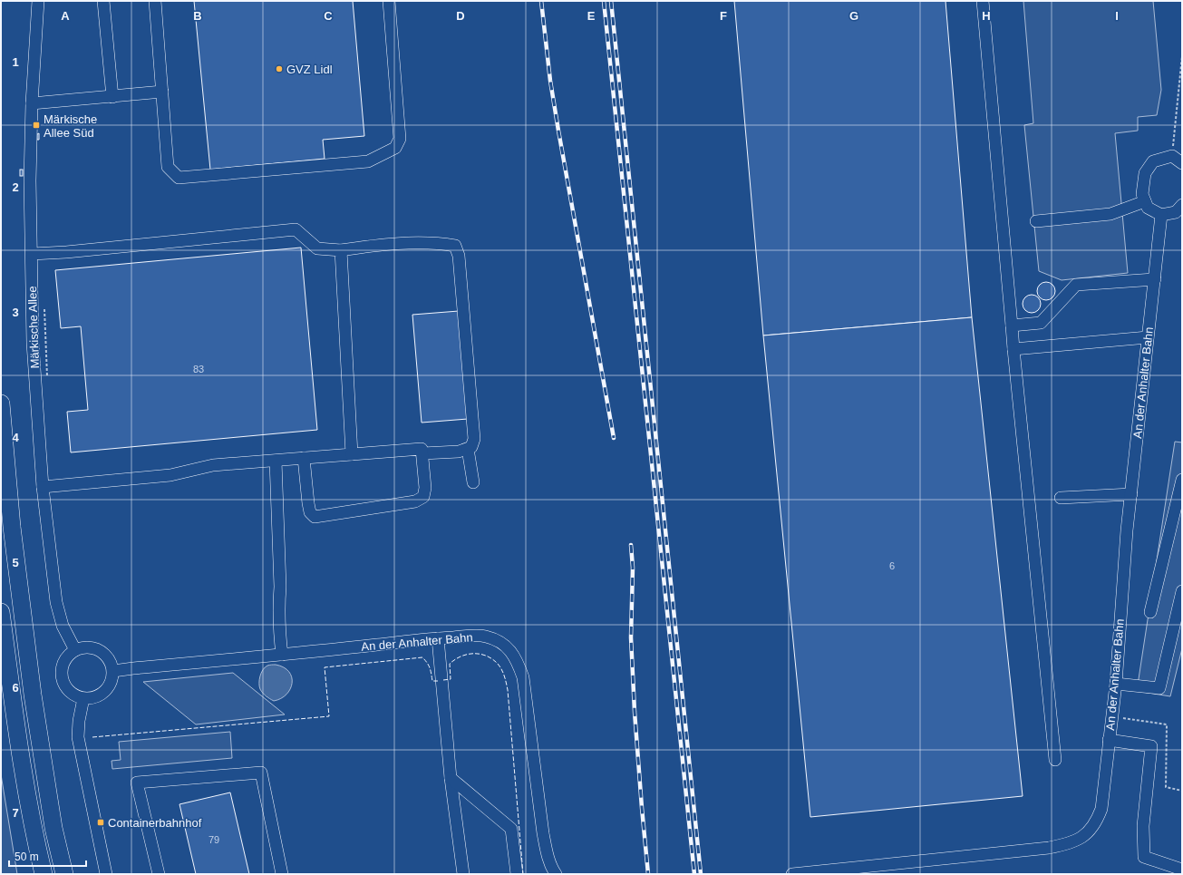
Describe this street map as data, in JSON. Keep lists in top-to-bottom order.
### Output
{
  "streets": {
    "street": ["Märkische Allee", "An der Anhalter Bahn"]
  },
  "crossings": [
    ["Märkische Allee", "An der Anhalter Bahn"]
  ],
  "places": {
    "other": ["GVZ Lidl"],
    "transit": ["Märkische Allee Süd", "Containerbahnhof"]
  },
  "house_numbers": ["83", "6", "79"],
  "scale_bar": "50 m",
  "grid": {
    "columns": [
      "A",
      "B",
      "C",
      "D",
      "E",
      "F",
      "G",
      "H",
      "I"
    ],
    "rows": [
      "1",
      "2",
      "3",
      "4",
      "5",
      "6",
      "7"
    ]
  }
}
